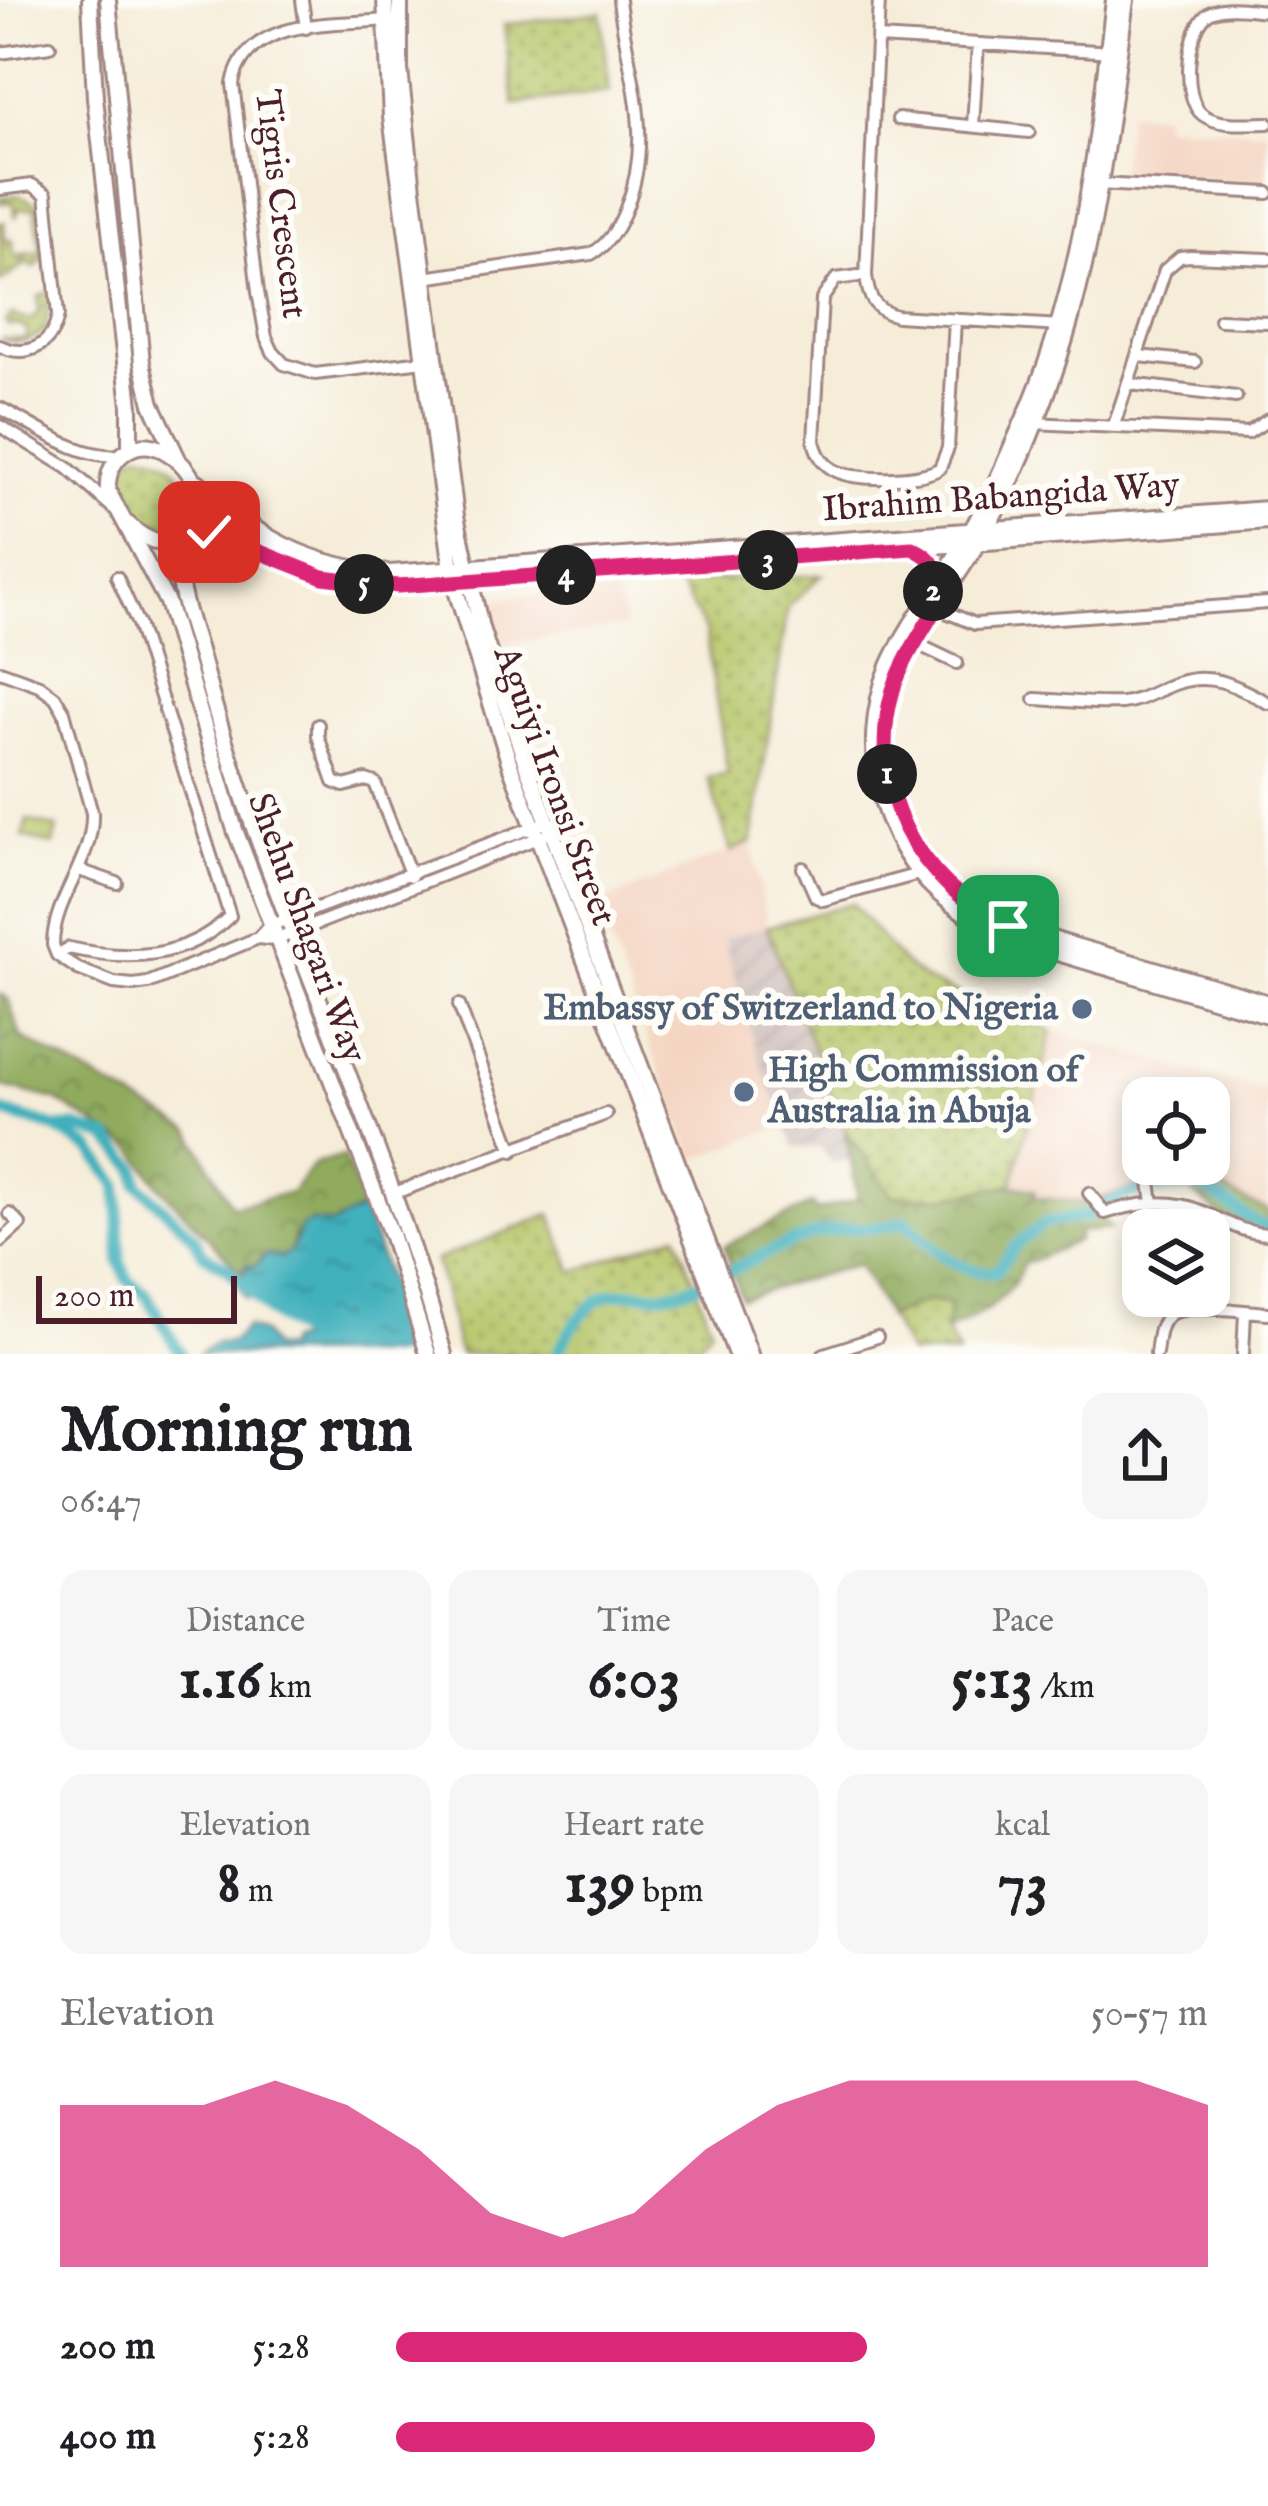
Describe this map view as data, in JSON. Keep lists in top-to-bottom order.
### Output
{
  "streets": {
    "main road": ["Ibrahim Babangida Way", "Aguiyi Ironsi Street", "Shehu Shagari Way"],
    "street": ["Tigris Crescent"]
  },
  "crossings": [
    ["Tigris Crescent", "Aguiyi Ironsi Street"],
    ["Ibrahim Babangida Way", "Aguiyi Ironsi Street"],
    ["Ibrahim Babangida Way", "Shehu Shagari Way"]
  ],
  "places": ["Embassy of Switzerland to Nigeria", "High Commission of Australia in Abuja"],
  "scale_bar": "200 m",
  "page": {
    "pins": [
      "3",
      "4",
      "5",
      "2",
      "1"
    ],
    "scale": "200 m",
    "heading": ["Morning run", "06:47"],
    "stats": [
      ["Distance", "1.16 km"],
      ["Time", "6:03"],
      ["Pace", "5:13 /km"],
      ["Elevation", "8 m"],
      ["Heart rate", "139 bpm"],
      ["kcal", "73"]
    ],
    "chart": ["Elevation", "50–57 m"],
    "list": [
      {
        "name": "200 m",
        "note": "5:28"
      },
      {
        "name": "400 m",
        "note": "5:28"
      }
    ]
  }
}
